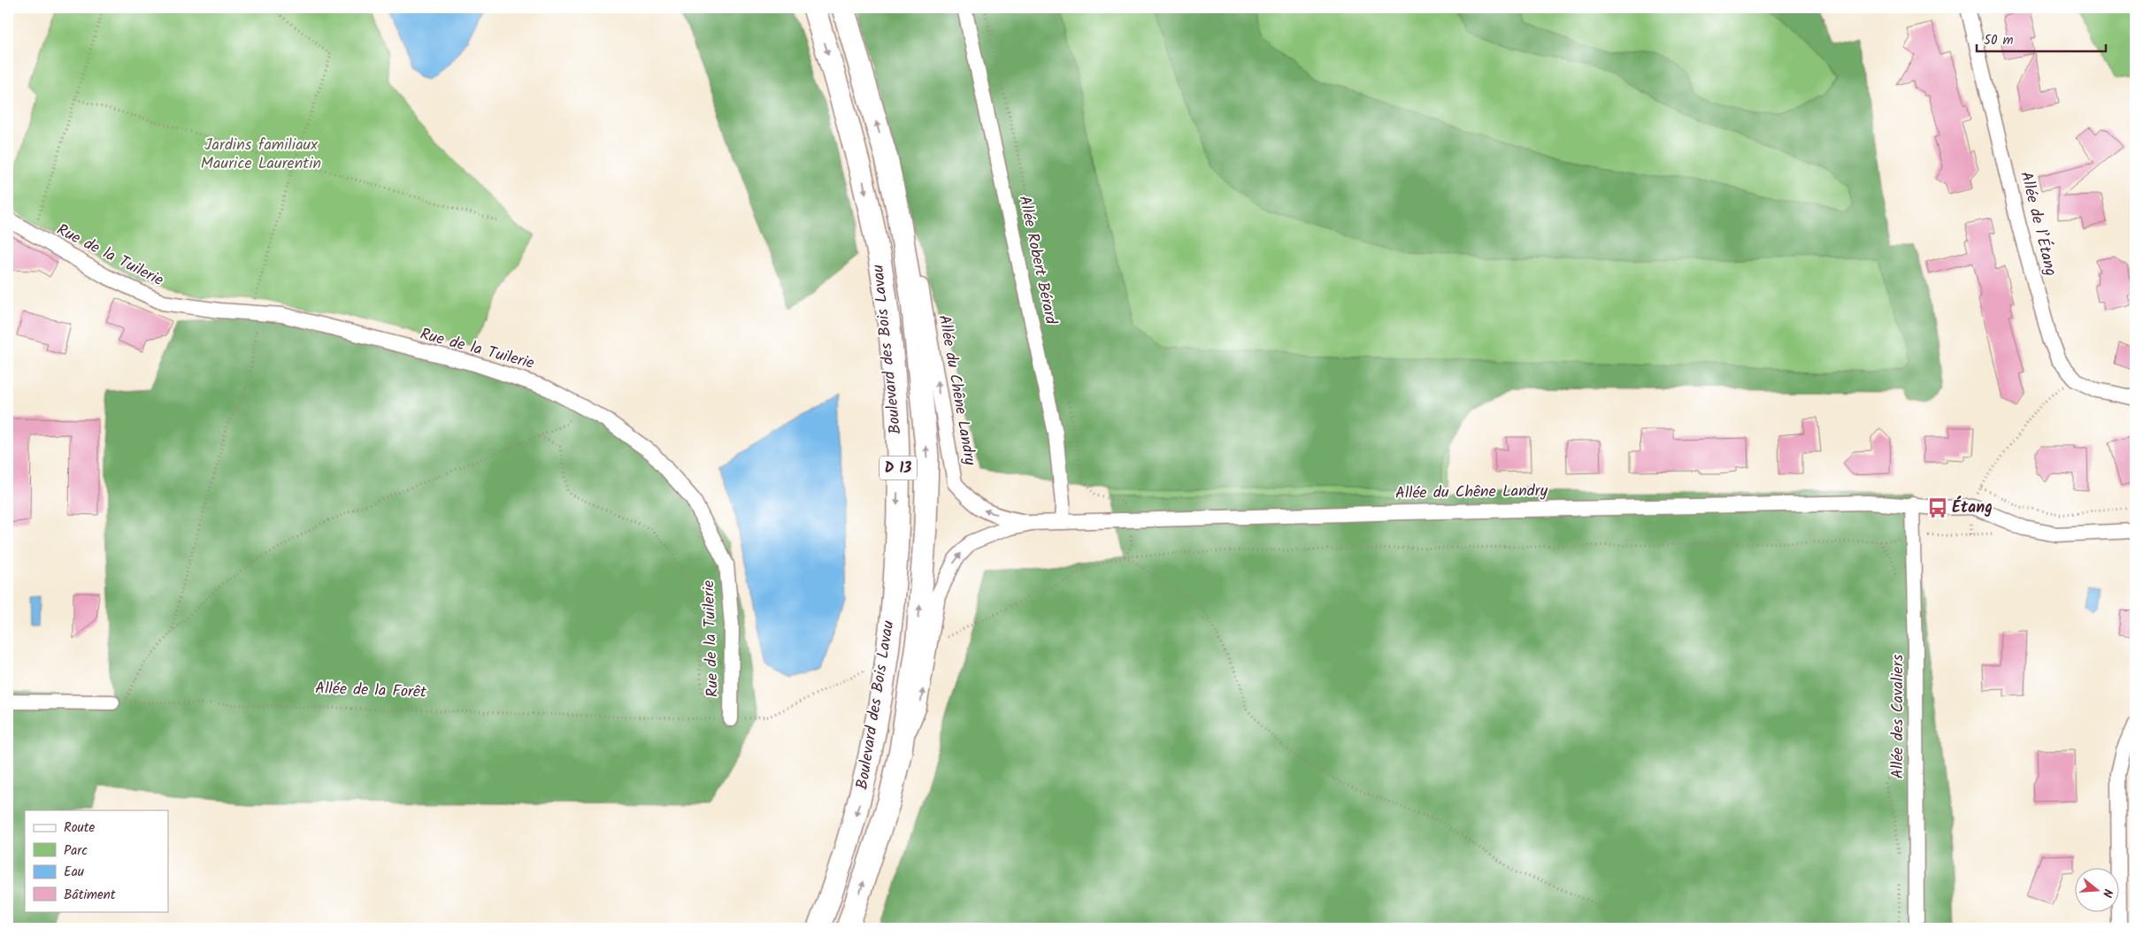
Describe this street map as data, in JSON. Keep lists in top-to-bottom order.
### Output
{
  "streets": {
    "main road": ["Boulevard des Bois Lavau", "D 13"],
    "street": [
      "Allée de l’Étang",
      "Rue de la Tuilerie",
      "Allée Robert Bérard",
      "Allée du Chêne Landry",
      "Allée des Cavaliers"
    ],
    "path": ["Allée de la Forêt"]
  },
  "crossings": [
    ["Rue de la Tuilerie", "Allée de la Forêt"],
    ["Allée Robert Bérard", "Allée du Chêne Landry"],
    ["Boulevard des Bois Lavau", "Allée du Chêne Landry"],
    ["Allée du Chêne Landry", "Allée des Cavaliers"]
  ],
  "parks": ["Jardins familiaux Maurice Laurentin"],
  "places": {
    "bus stop": ["Étang"]
  },
  "legend": [
    "Route",
    "Parc",
    "Eau",
    "Bâtiment"
  ],
  "scale_bar": "50 m",
  "north": "right"
}
